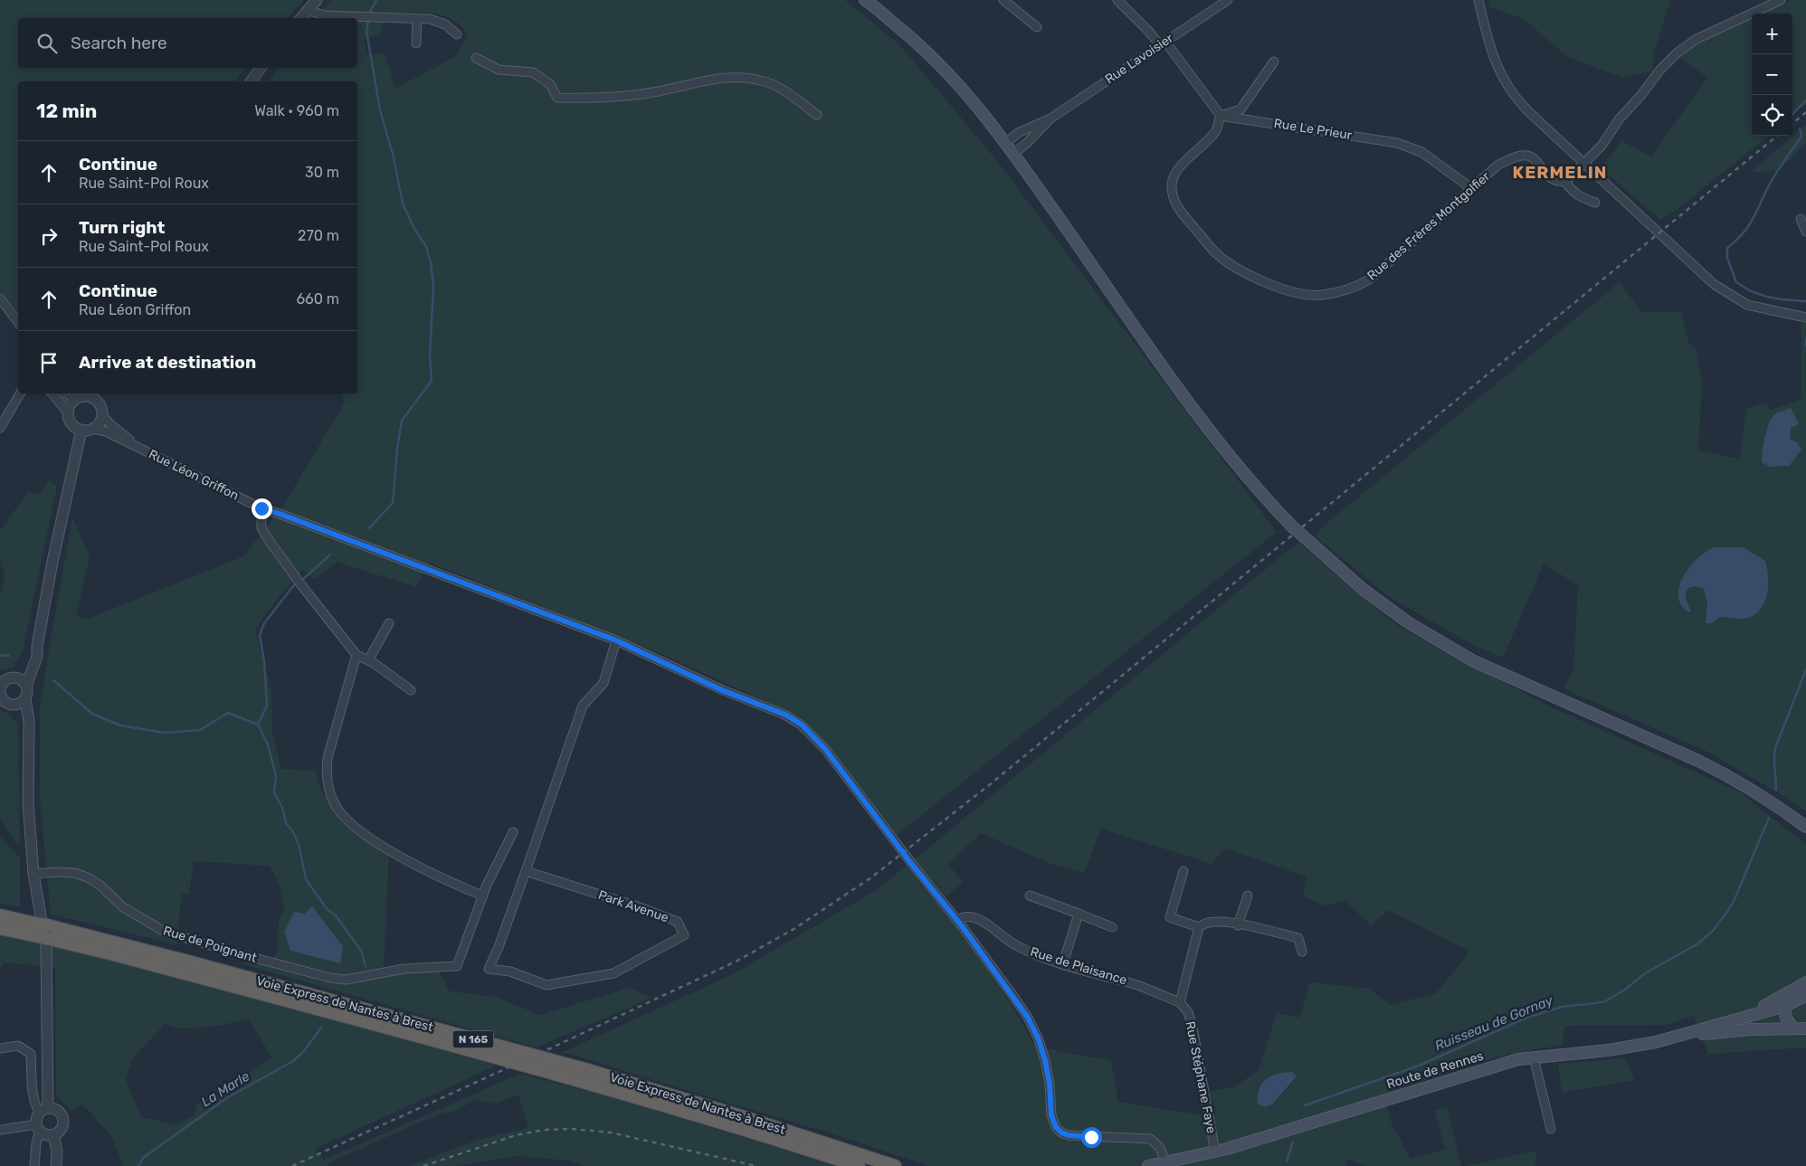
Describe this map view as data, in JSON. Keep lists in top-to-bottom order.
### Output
{
  "streets": {
    "highway": ["Voie Express de Nantes à Brest", "N 165"],
    "main road": ["Route de Rennes"],
    "street": [
      "Rue Lavoisier",
      "Rue Le Prieur",
      "Rue des Frères Montgolfier",
      "Rue Léon Griffon",
      "Park Avenue",
      "Rue de Poignant",
      "Rue de Plaisance",
      "Rue Stéphane Faye"
    ]
  },
  "crossings": [
    ["Rue Le Prieur", "Rue des Frères Montgolfier"],
    ["Rue Léon Griffon", "Rue de Plaisance"],
    ["Rue Léon Griffon", "Route de Rennes"],
    ["Rue de Plaisance", "Rue Stéphane Faye"],
    ["Route de Rennes", "Rue Stéphane Faye"]
  ],
  "districts": ["KERMELIN"],
  "water": ["Ruisseau de Gornay", "La Marle"],
  "page": {
    "map_buttons": ["+", "−"],
    "search": "Search here",
    "heading": ["12 min", "Walk · 960 m"],
    "list": [
      ["Continue", "Rue Saint-Pol Roux", "30 m"],
      ["Turn right", "Rue Saint-Pol Roux", "270 m"],
      ["Continue", "Rue Léon Griffon", "660 m"],
      "Arrive at destination"
    ]
  }
}
